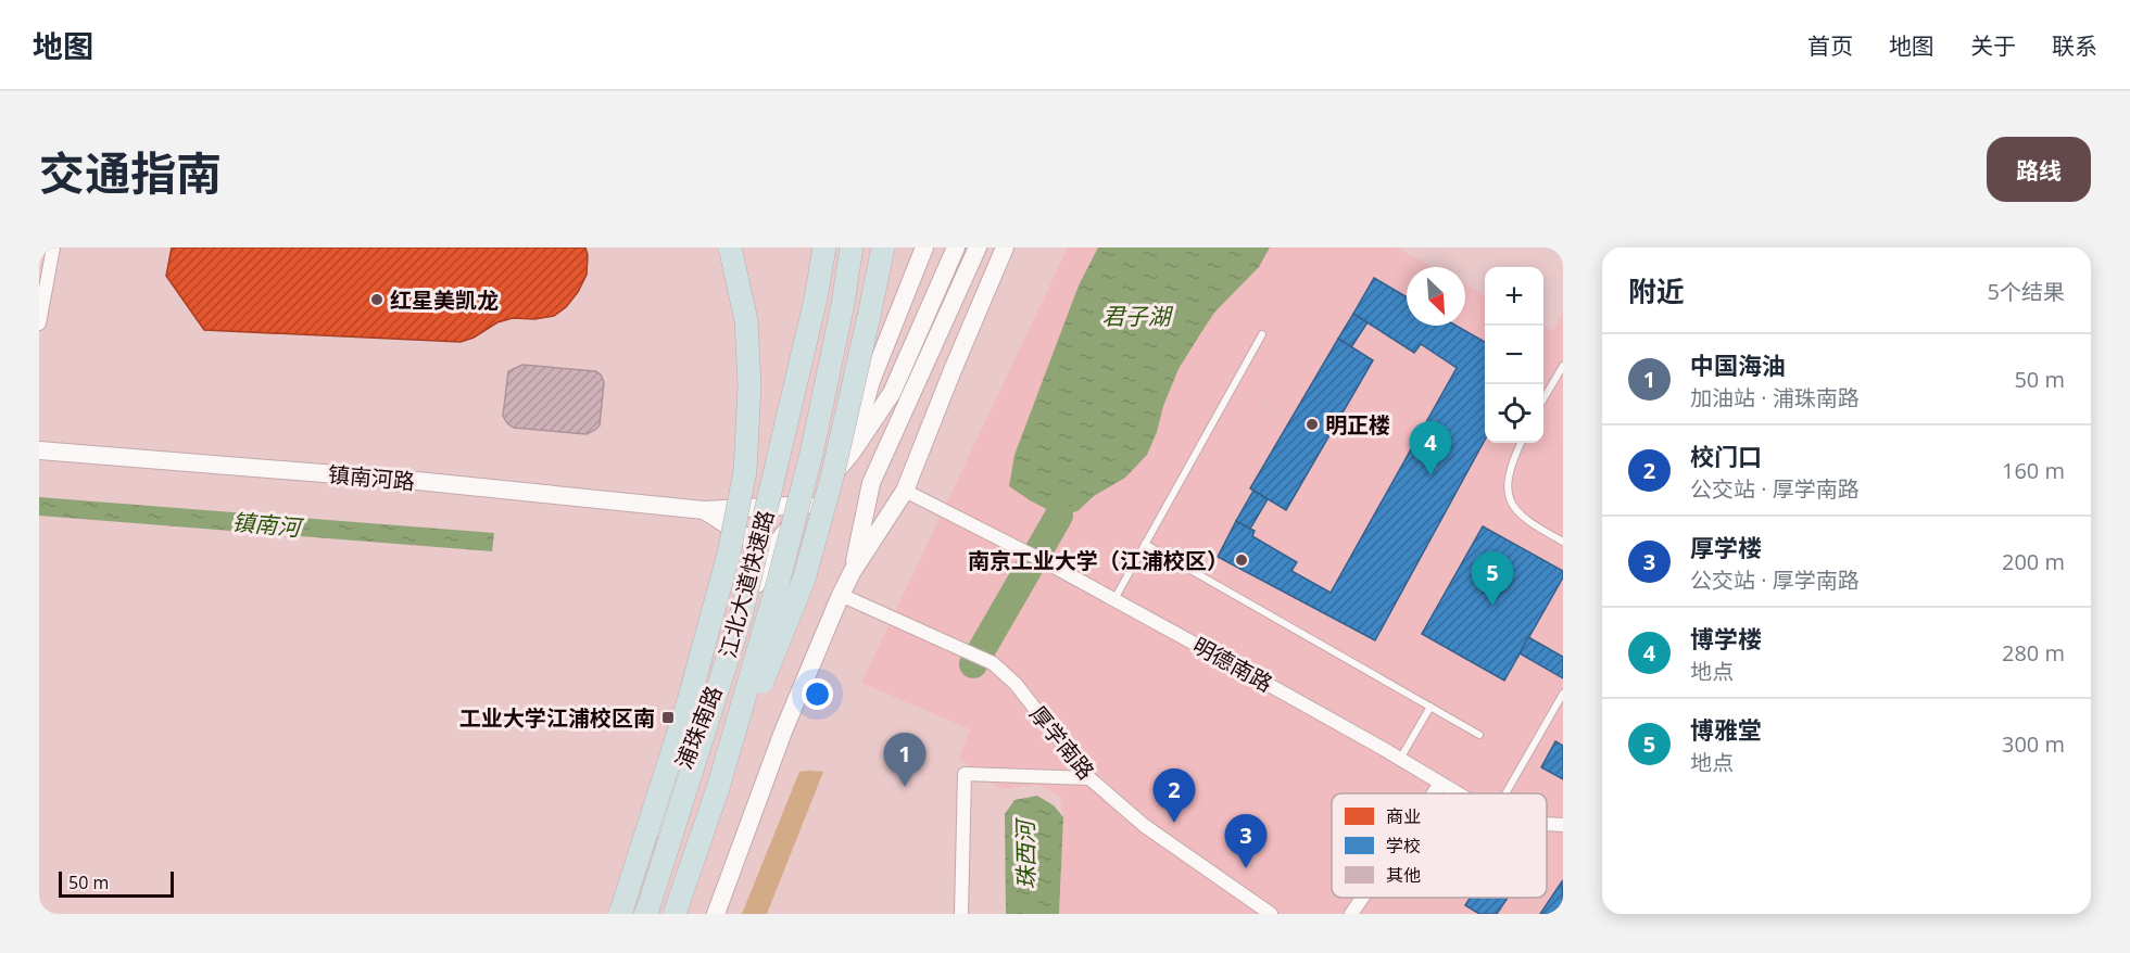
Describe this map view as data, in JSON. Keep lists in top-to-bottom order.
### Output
{
  "streets": {
    "highway": ["江北大道快速路"],
    "street": [
      "镇南河路",
      "明德南路",
      "浦珠南路",
      "厚学南路"
    ]
  },
  "crossings": [
    ["镇南河路", "浦珠南路"]
  ],
  "water": ["君子湖", "镇南河", "珠西河"],
  "places": {
    "other": ["红星美凯龙", "明正楼", "南京工业大学（江浦校区）"],
    "transit": ["工业大学江浦校区南"]
  },
  "legend": ["商业", "学校", "其他"],
  "scale_bar": "50 m",
  "north": "bottom right",
  "page": {
    "header": "地图",
    "nav": [
      "首页",
      "地图",
      "关于",
      "联系"
    ],
    "title": "交通指南",
    "buttons": "路线",
    "heading": ["附近", "5个结果"],
    "map_buttons": ["+", "−"],
    "list": [
      {
        "mark": "1",
        "name": "中国海油",
        "note": "加油站 · 浦珠南路",
        "value": "50 m"
      },
      {
        "mark": "2",
        "name": "校门口",
        "note": "公交站 · 厚学南路",
        "value": "160 m"
      },
      {
        "mark": "3",
        "name": "厚学楼",
        "note": "公交站 · 厚学南路",
        "value": "200 m"
      },
      {
        "mark": "4",
        "name": "博学楼",
        "note": "地点",
        "value": "280 m"
      },
      {
        "mark": "5",
        "name": "博雅堂",
        "note": "地点",
        "value": "300 m"
      }
    ],
    "pins": [
      "4",
      "5",
      "1",
      "2",
      "3"
    ],
    "scale": "50 m"
  }
}
